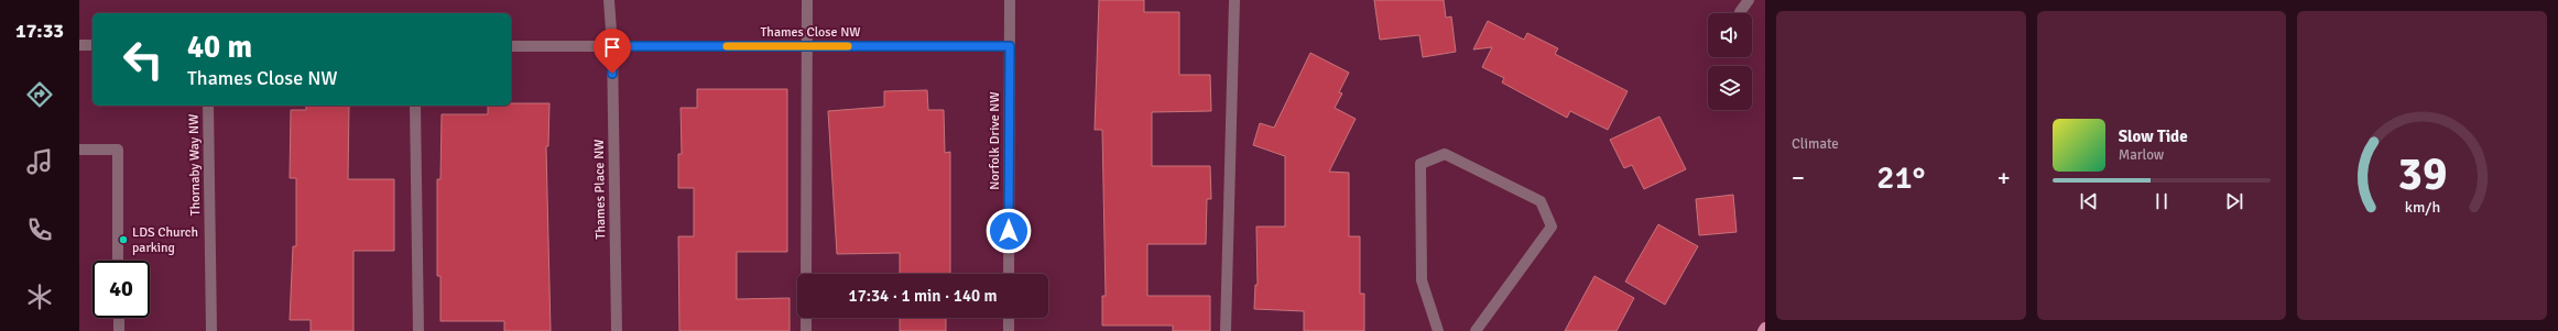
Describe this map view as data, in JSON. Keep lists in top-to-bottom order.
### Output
{
  "streets": {
    "street": [
      "Thames Close NW",
      "Norfolk Drive NW",
      "Thornaby Way NW",
      "Thames Place NW"
    ]
  },
  "crossings": [
    ["Thames Close NW", "Norfolk Drive NW"],
    ["Thames Close NW", "Thames Place NW"]
  ],
  "places": ["LDS Church parking"],
  "page": {
    "tabs": "17:33",
    "tile": "Climate",
    "turn": ["40 m", "Thames Close NW"],
    "song": ["Slow Tide", "Marlow"],
    "heat": ["−", "21°", "+"],
    "limit": "40",
    "trip": "17:34 · 1 min · 140 m",
    "gauge": ["39", "km/h"]
  }
}
